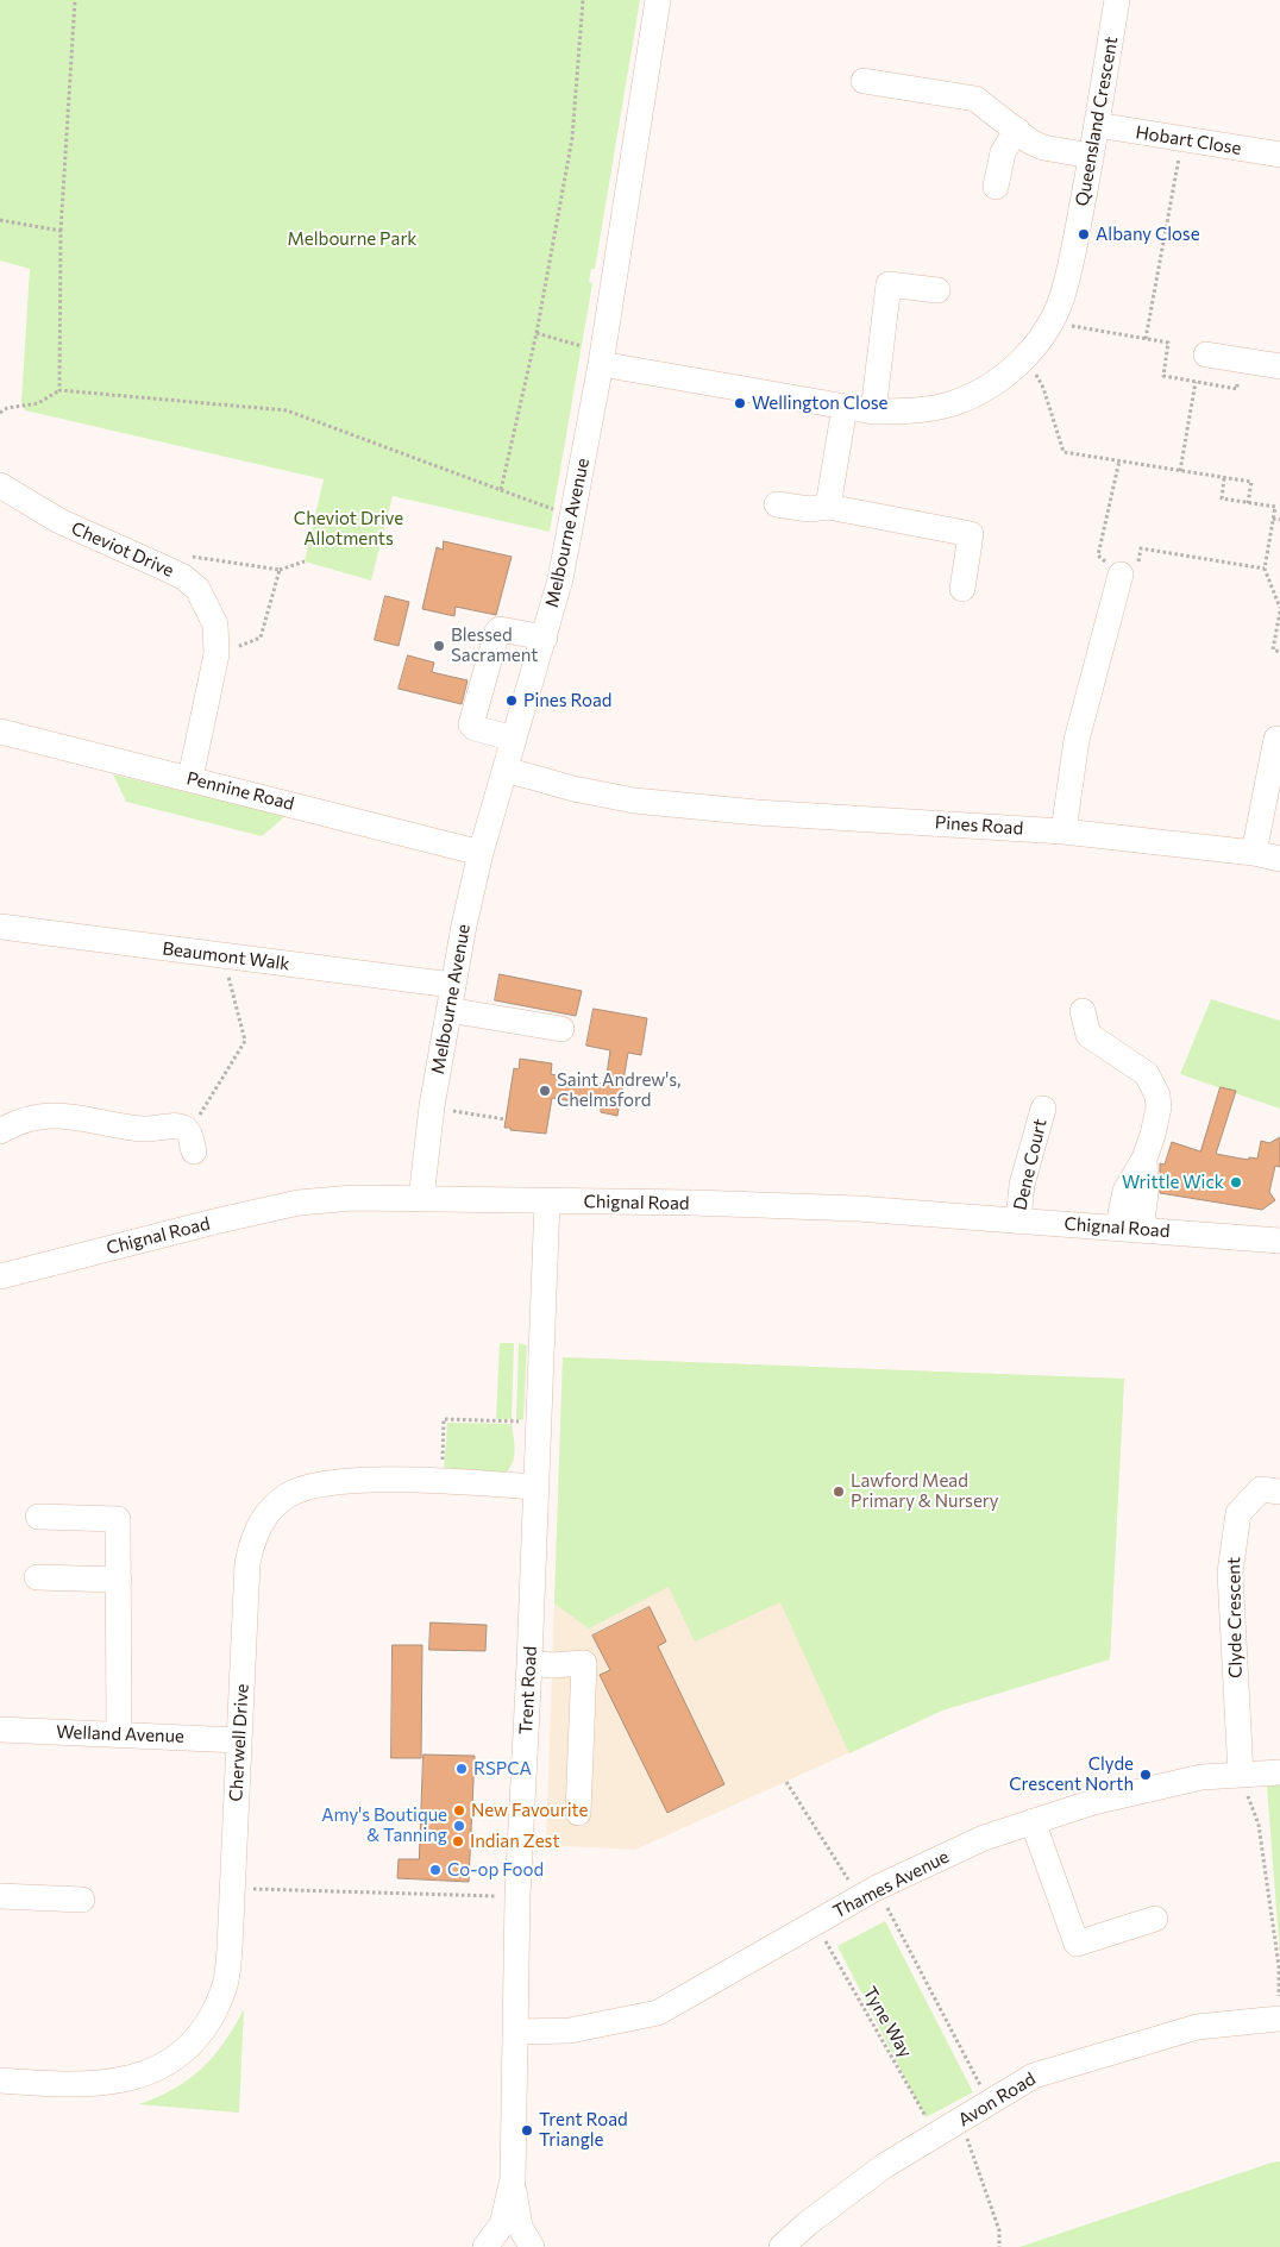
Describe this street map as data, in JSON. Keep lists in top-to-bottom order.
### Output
{
  "streets": {
    "street": [
      "Queensland Crescent",
      "Hobart Close",
      "Melbourne Avenue",
      "Cheviot Drive",
      "Pennine Road",
      "Pines Road",
      "Beaumont Walk",
      "Dene Court",
      "Chignal Road",
      "Clyde Crescent",
      "Trent Road",
      "Welland Avenue",
      "Cherwell Drive",
      "Thames Avenue",
      "Avon Road"
    ],
    "path": ["Tyne Way"]
  },
  "crossings": [
    ["Queensland Crescent", "Hobart Close"],
    ["Queensland Crescent", "Melbourne Avenue"],
    ["Melbourne Avenue", "Pennine Road"],
    ["Melbourne Avenue", "Pines Road"],
    ["Melbourne Avenue", "Beaumont Walk"],
    ["Melbourne Avenue", "Chignal Road"],
    ["Cheviot Drive", "Pennine Road"],
    ["Dene Court", "Chignal Road"],
    ["Chignal Road", "Trent Road"],
    ["Clyde Crescent", "Thames Avenue"],
    ["Trent Road", "Cherwell Drive"],
    ["Trent Road", "Thames Avenue"],
    ["Welland Avenue", "Cherwell Drive"],
    ["Thames Avenue", "Tyne Way"],
    ["Tyne Way", "Avon Road"]
  ],
  "parks": ["Melbourne Park", "Cheviot Drive Allotments"],
  "places": [
    "Albany Close",
    "Wellington Close",
    "Blessed Sacrament",
    "Pines Road",
    "Saint Andrew's, Chelmsford",
    "Writtle Wick",
    "Lawford Mead Primary & Nursery",
    "RSPCA",
    "Clyde Crescent North",
    "New Favourite",
    "Amy's Boutique & Tanning",
    "Indian Zest",
    "Co-op Food",
    "Trent Road Triangle"
  ]
}
